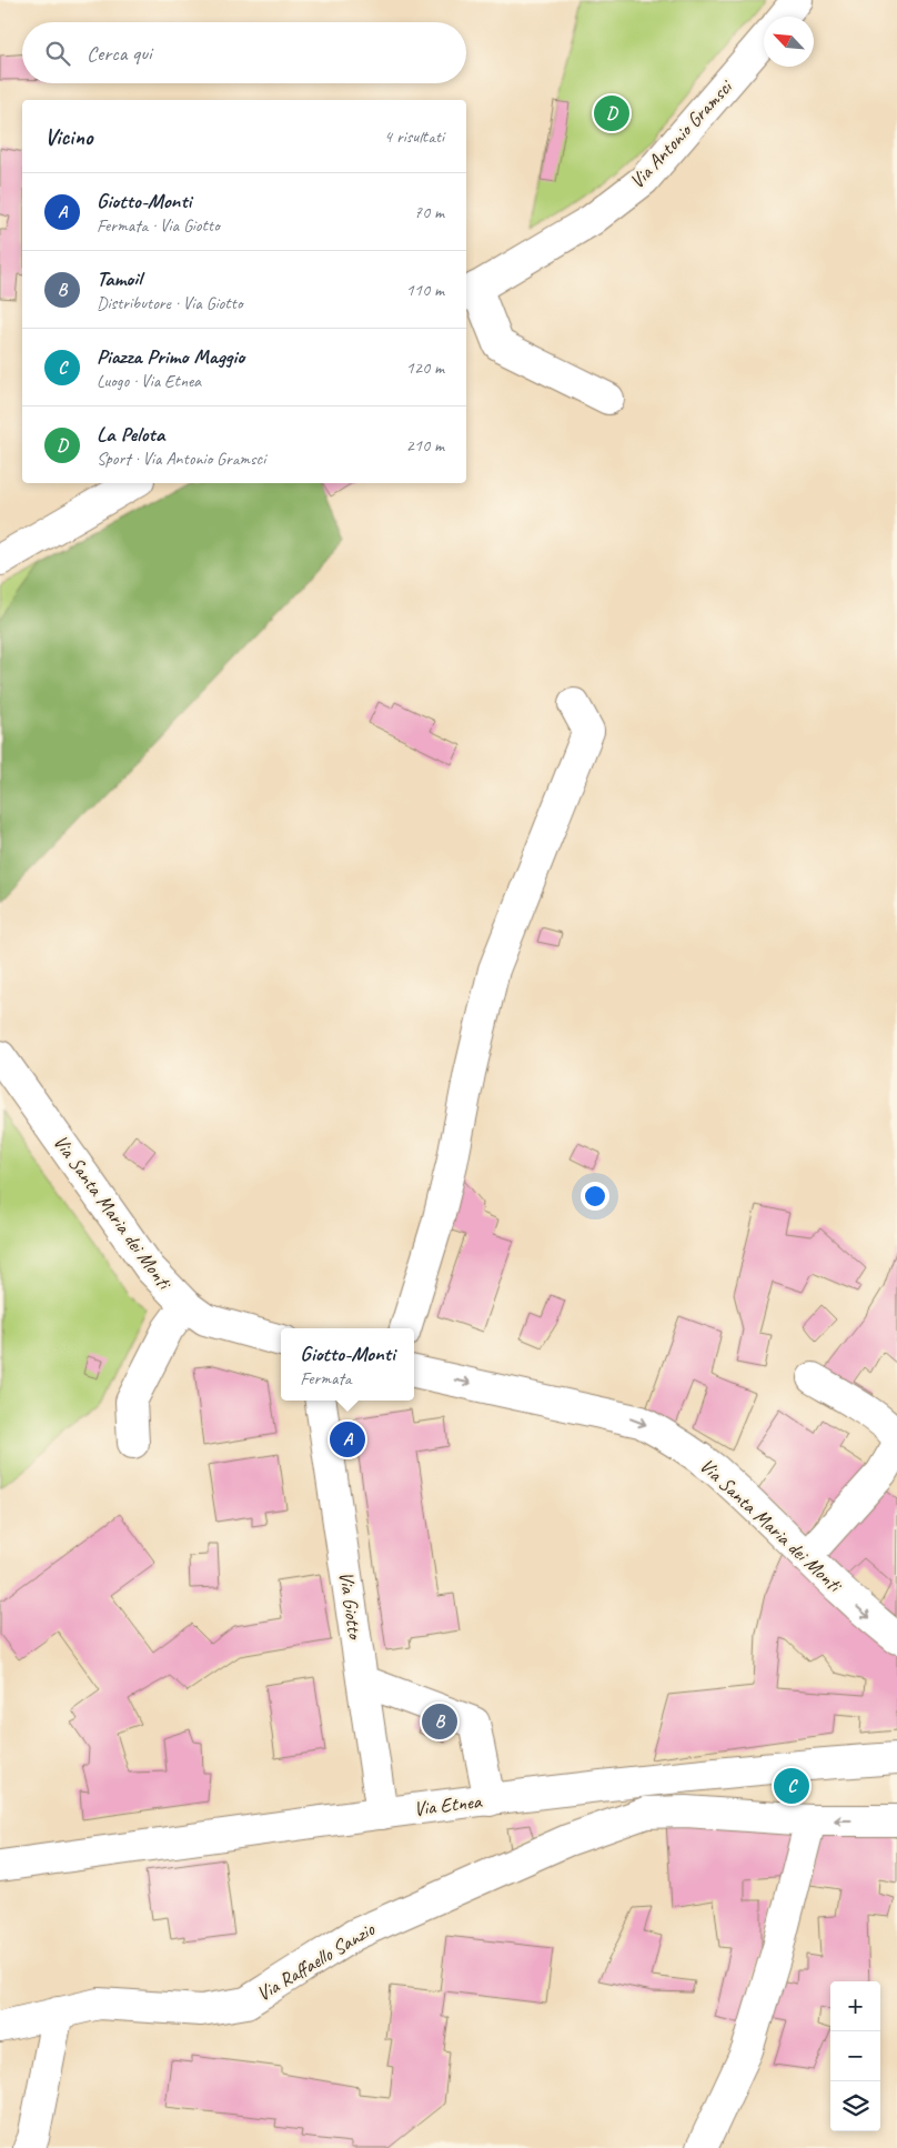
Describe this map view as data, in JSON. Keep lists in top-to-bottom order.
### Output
{
  "streets": {
    "street": [
      "Via Antonio Gramsci",
      "Via Santa Maria dei Monti",
      "Via Giotto",
      "Via Etnea",
      "Via Raffaello Sanzio"
    ]
  },
  "crossings": [
    ["Via Giotto", "Via Etnea"]
  ],
  "one_way": ["Via Santa Maria dei Monti"],
  "north": "top left",
  "page": {
    "search": "Cerca qui",
    "pins": [
      "D",
      "A",
      "B",
      "C"
    ],
    "heading": ["Vicino", "4 risultati"],
    "list": [
      {
        "mark": "A",
        "name": "Giotto-Monti",
        "note": "Fermata · Via Giotto",
        "value": "70 m"
      },
      {
        "mark": "B",
        "name": "Tamoil",
        "note": "Distributore · Via Giotto",
        "value": "110 m"
      },
      {
        "mark": "C",
        "name": "Piazza Primo Maggio",
        "note": "Luogo · Via Etnea",
        "value": "120 m"
      },
      {
        "mark": "D",
        "name": "La Pelota",
        "note": "Sport · Via Antonio Gramsci",
        "value": "210 m"
      }
    ],
    "popup": ["Giotto-Monti", "Fermata"],
    "map_buttons": ["+", "−"]
  }
}
